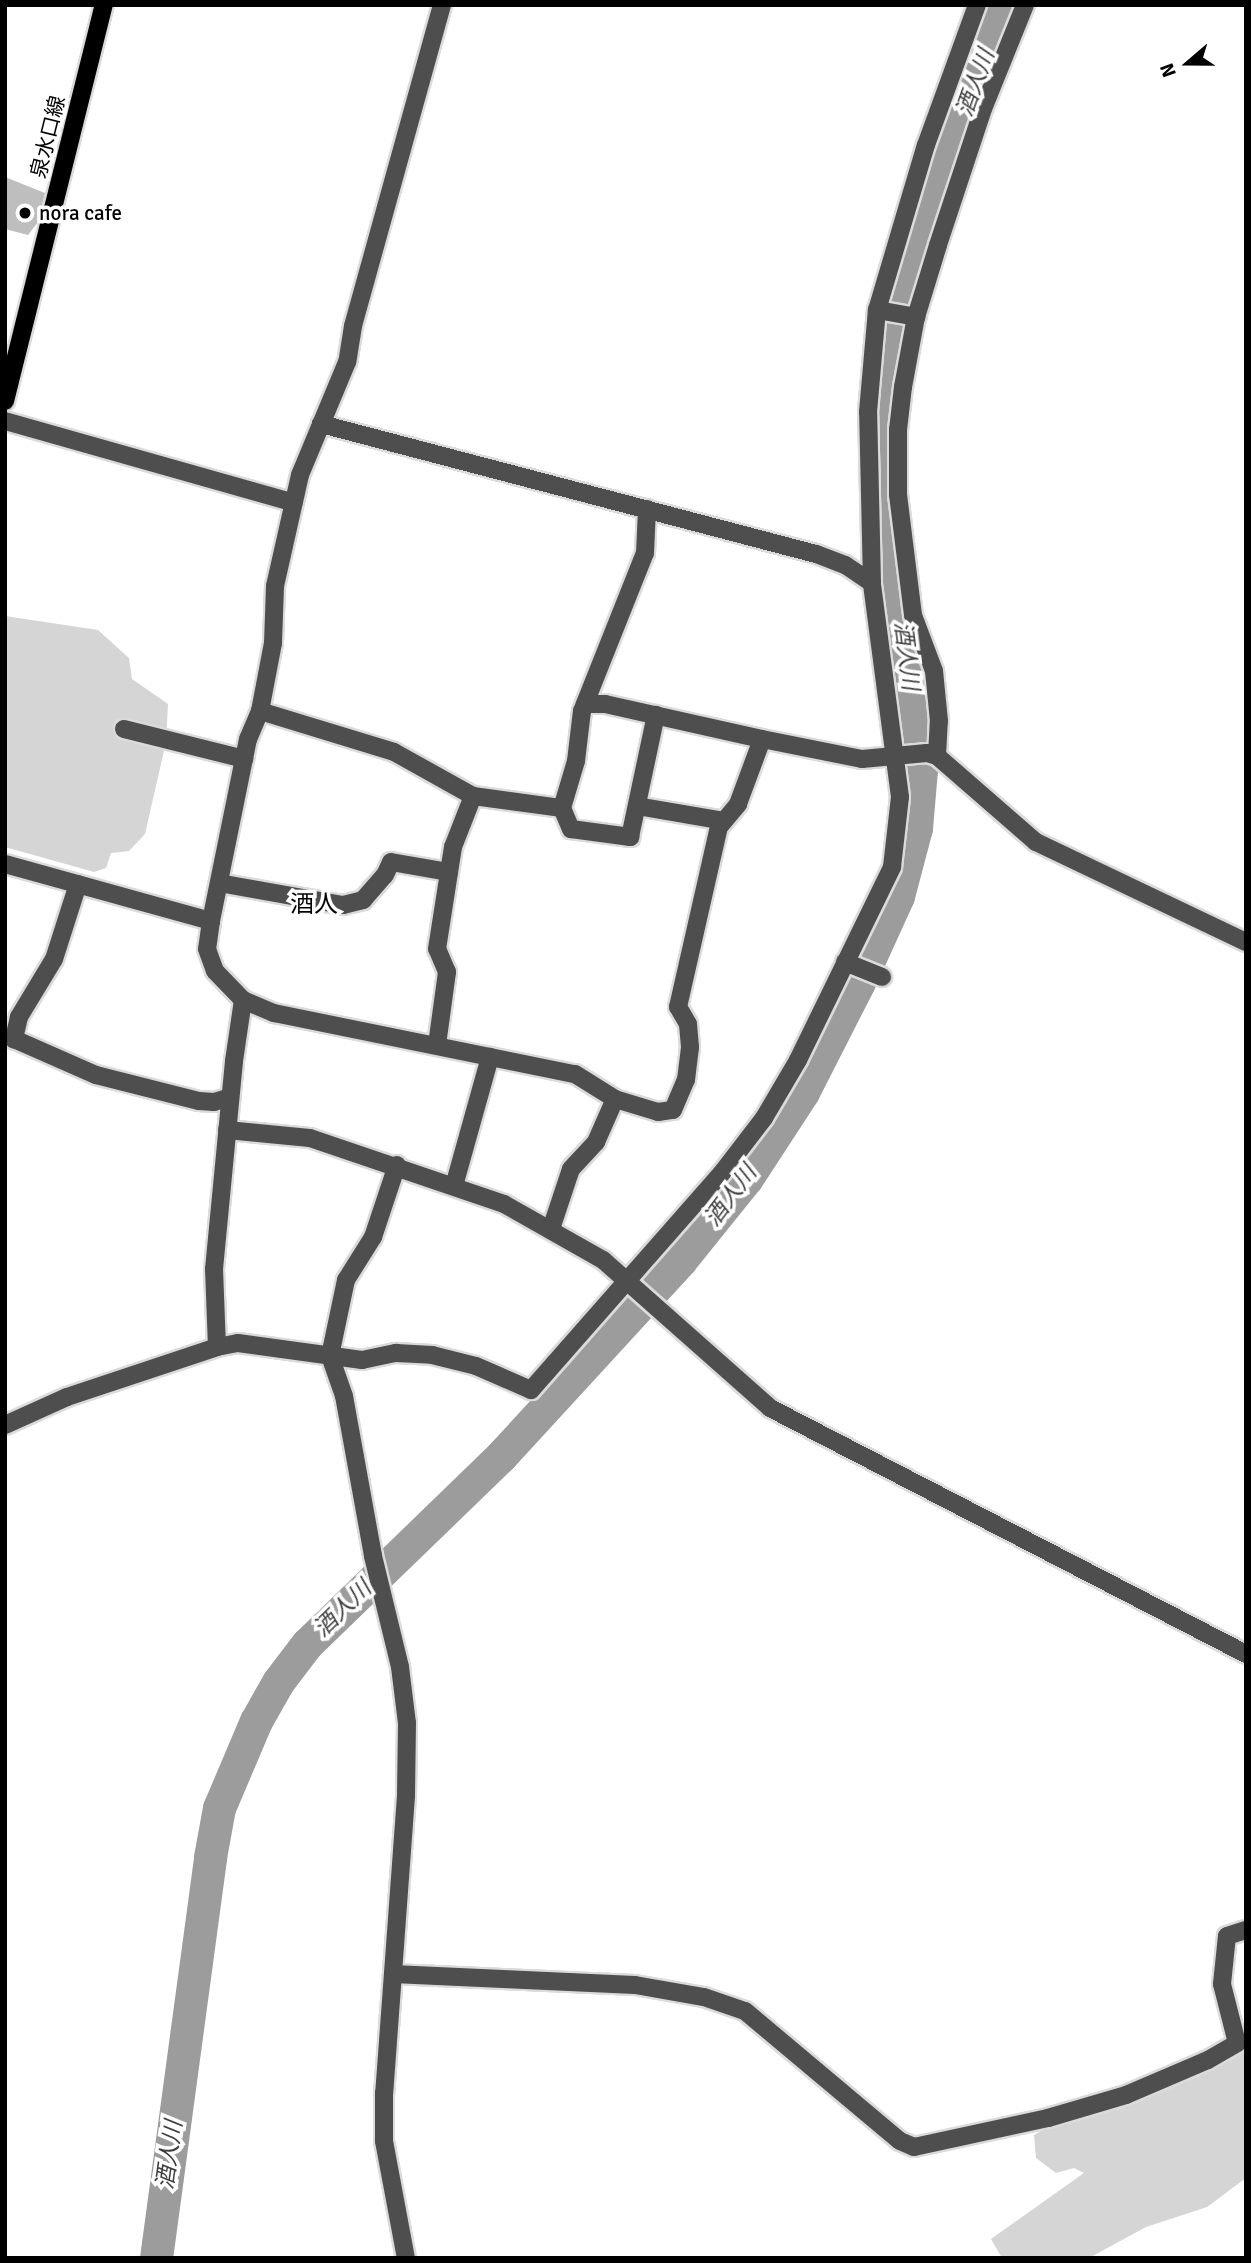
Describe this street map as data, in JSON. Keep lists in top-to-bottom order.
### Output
{
  "streets": {
    "main road": ["泉水口線"]
  },
  "districts": ["酒人"],
  "water": ["酒人川"],
  "places": ["nora cafe"],
  "north": "left"
}
